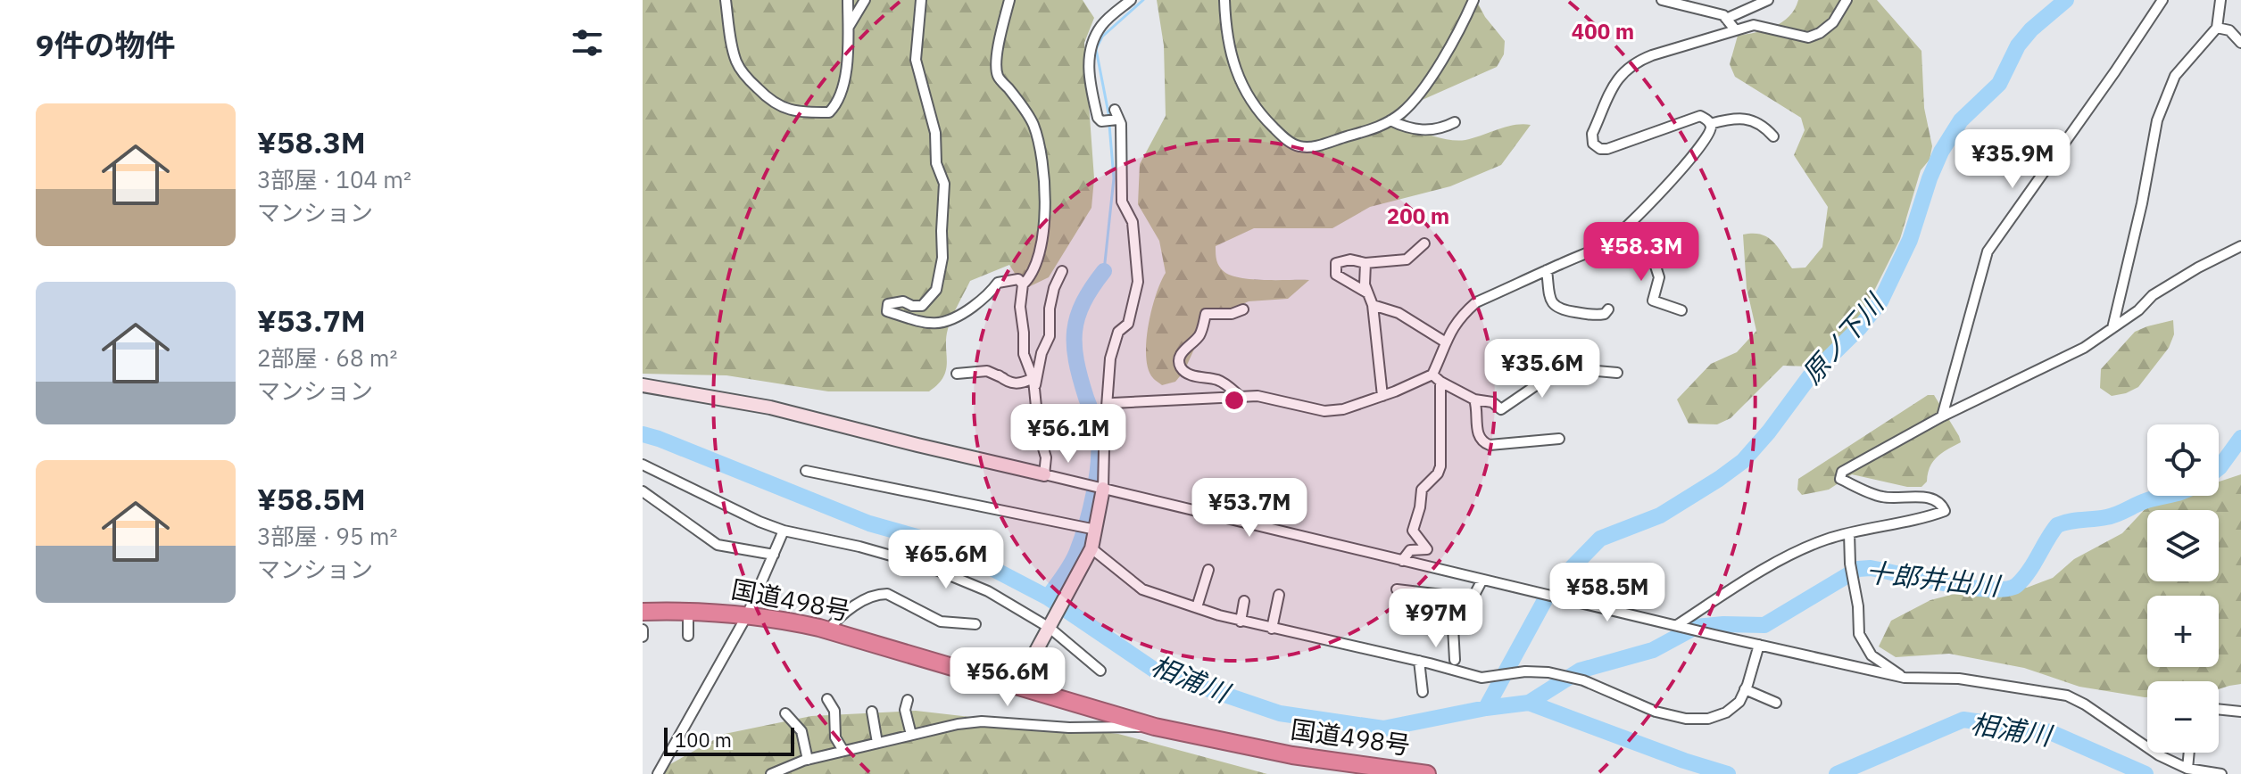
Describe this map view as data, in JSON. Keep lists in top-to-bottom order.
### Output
{
  "streets": {
    "highway": ["国道498号"]
  },
  "water": ["原ノ下川", "十郎井出川", "相浦川"],
  "scale_bar": "100 m",
  "page": {
    "heading": "9件の物件",
    "list": [
      {
        "name": "¥58.3M",
        "note": "3部屋 · 104 m² · マンション"
      },
      {
        "name": "¥53.7M",
        "note": "2部屋 · 68 m² · マンション"
      },
      {
        "name": "¥58.5M",
        "note": "3部屋 · 95 m² · マンション"
      }
    ],
    "price": [
      "¥35.9M",
      "¥58.3M",
      "¥35.6M",
      "¥56.1M",
      "¥53.7M",
      "¥65.6M",
      "¥58.5M",
      "¥97M",
      "¥56.6M"
    ],
    "map_buttons": ["+", "−"],
    "scale": "100 m"
  },
  "rings": ["400 m", "200 m"]
}
